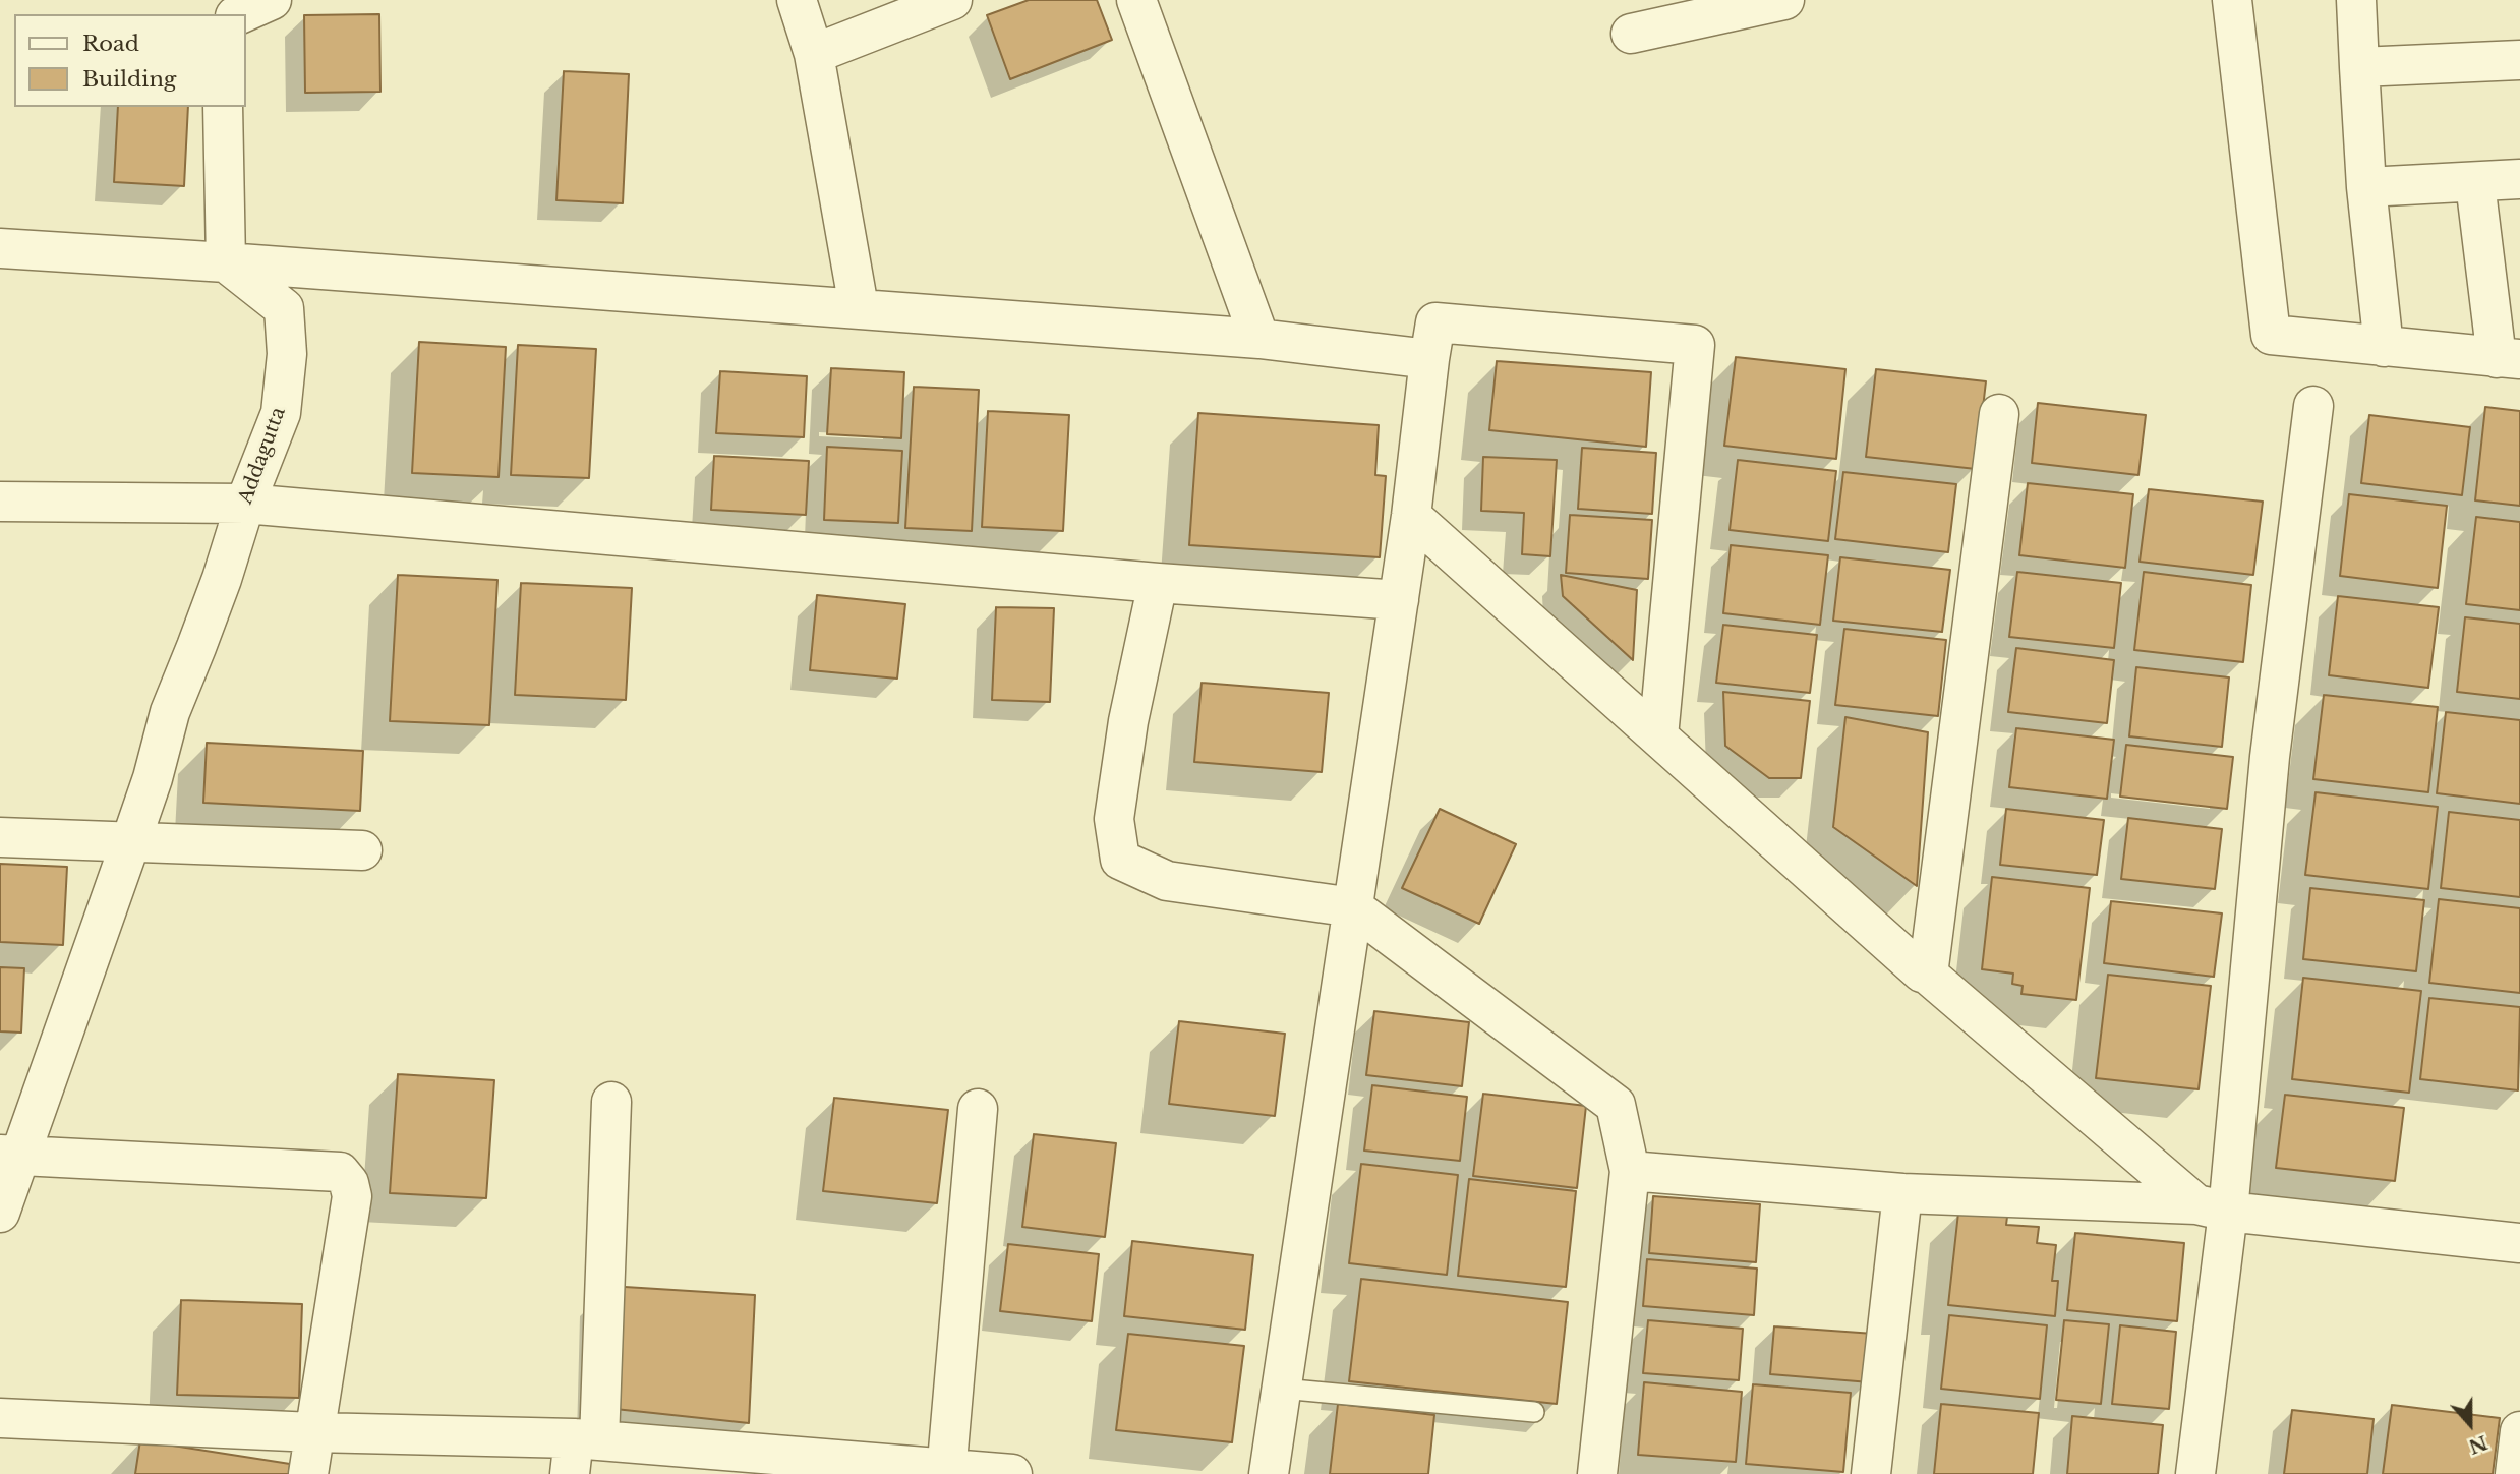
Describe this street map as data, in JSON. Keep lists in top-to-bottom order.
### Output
{
  "streets": {
    "street": ["Addagutta"]
  },
  "legend": ["Road", "Building"],
  "north": "bottom"
}
